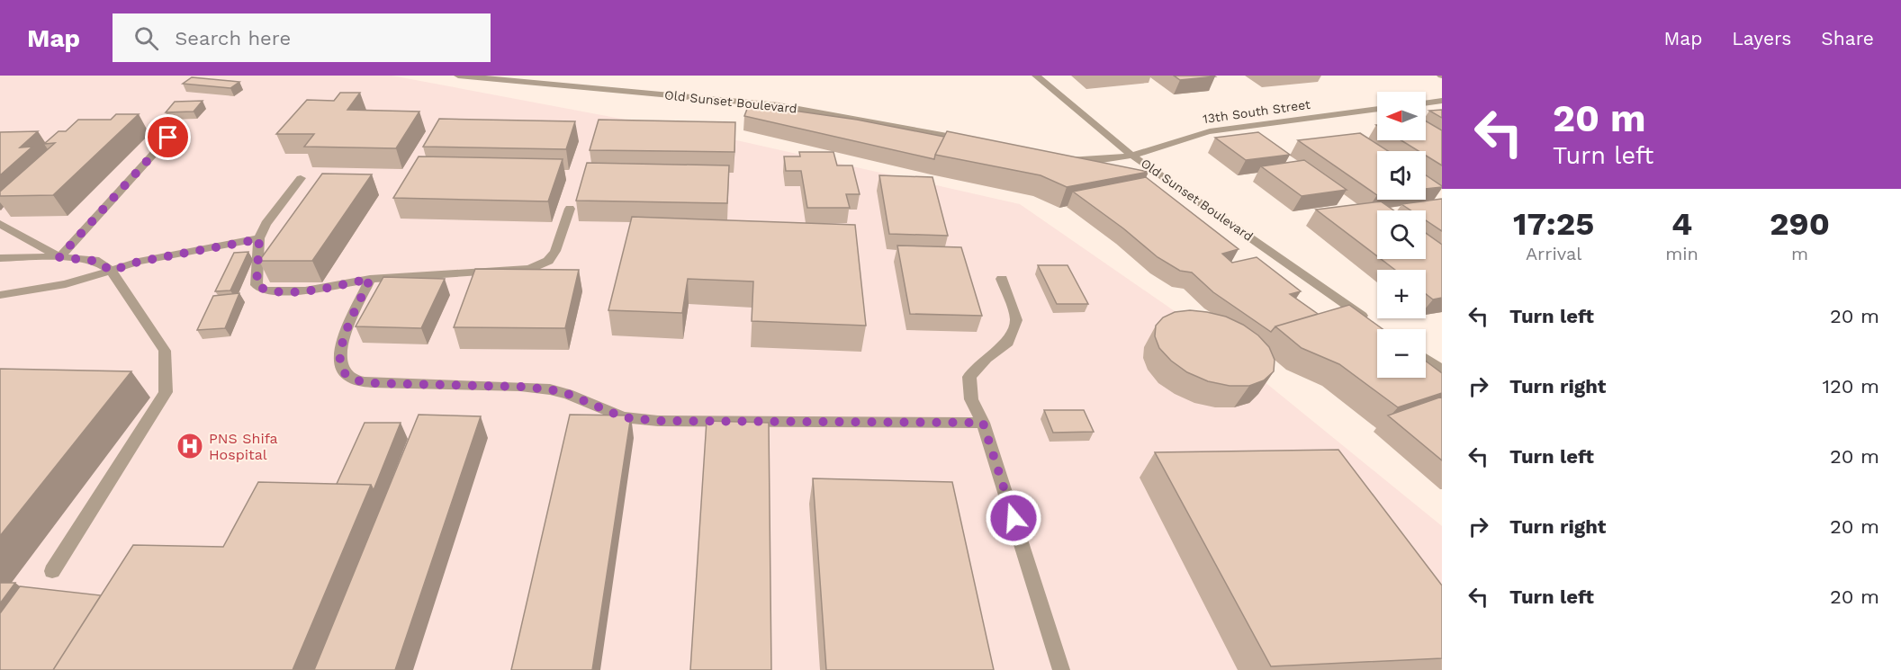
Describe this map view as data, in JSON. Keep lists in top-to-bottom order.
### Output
{
  "streets": {
    "street": ["Old Sunset Boulevard", "13th South Street"]
  },
  "crossings": [
    ["Old Sunset Boulevard", "13th South Street"]
  ],
  "places": {
    "hospital": ["PNS Shifa Hospital"]
  },
  "north": "left",
  "page": {
    "header": "Map",
    "search": "Search here",
    "nav": ["Map", "Layers", "Share"],
    "turn": ["20 m", "Turn left"],
    "map_buttons": ["+", "−"],
    "eta": [
      "17:25",
      "Arrival",
      "4",
      "min",
      "290",
      "m"
    ],
    "list": [
      {
        "name": "Turn left",
        "value": "20 m"
      },
      {
        "name": "Turn right",
        "value": "120 m"
      },
      {
        "name": "Turn left",
        "value": "20 m"
      },
      {
        "name": "Turn right",
        "value": "20 m"
      },
      {
        "name": "Turn left",
        "value": "20 m"
      }
    ]
  }
}
